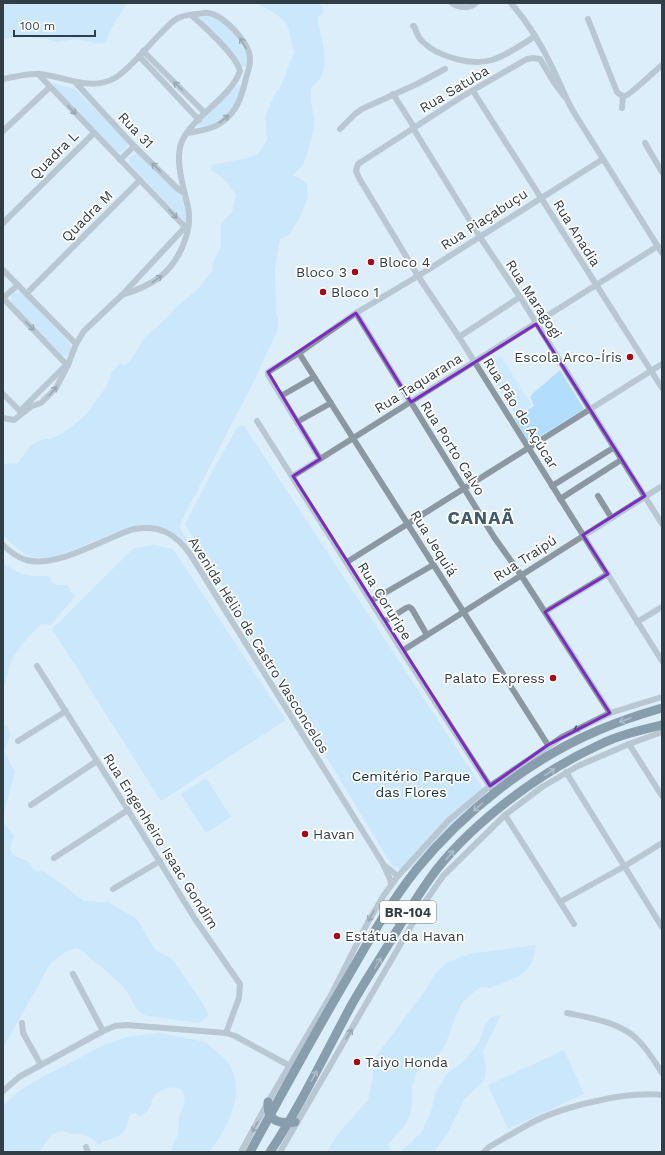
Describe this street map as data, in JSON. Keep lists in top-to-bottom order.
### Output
{
  "streets": {
    "highway": ["BR-104"],
    "street": [
      "Rua Satuba",
      "Rua 31",
      "Quadra L",
      "Quadra M",
      "Rua Piaçabuçu",
      "Rua Anadia",
      "Rua Maragogi",
      "Rua Taquarana",
      "Rua Pão de Açúcar",
      "Rua Porto Calvo",
      "Rua Jequiá",
      "Rua Traipú",
      "Rua Coruripe",
      "Avenida Hélio de Castro Vasconcelos",
      "Rua Engenheiro Isaac Gondim"
    ]
  },
  "crossings": [
    ["Rua Satuba", "Rua Anadia"],
    ["Rua Satuba", "Rua Maragogi"],
    ["Rua Satuba", "Rua Pão de Açúcar"],
    ["Rua Piaçabuçu", "Rua Anadia"],
    ["Rua Piaçabuçu", "Rua Maragogi"],
    ["Rua Piaçabuçu", "Rua Pão de Açúcar"],
    ["Rua Piaçabuçu", "Rua Porto Calvo"],
    ["Rua Piaçabuçu", "Rua Jequiá"],
    ["Rua Anadia", "Rua Taquarana"],
    ["Rua Maragogi", "Rua Taquarana"],
    ["Rua Maragogi", "Rua Traipú"],
    ["Rua Taquarana", "Rua Pão de Açúcar"],
    ["Rua Taquarana", "Rua Porto Calvo"],
    ["Rua Taquarana", "Rua Jequiá"],
    ["Rua Taquarana", "Rua Coruripe"],
    ["Rua Pão de Açúcar", "Rua Traipú"],
    ["Rua Porto Calvo", "Rua Traipú"],
    ["Rua Jequiá", "Rua Traipú"],
    ["Rua Traipú", "Rua Coruripe"],
    ["Rua Coruripe", "BR-104"]
  ],
  "districts": ["CANAÃ"],
  "parks": ["Cemitério Parque das Flores"],
  "places": [
    "Bloco 4",
    "Bloco 3",
    "Bloco 1",
    "Escola Arco-Íris",
    "Palato Express",
    "Havan",
    "Estátua da Havan",
    "Taiyo Honda"
  ],
  "scale_bar": "100 m"
}
